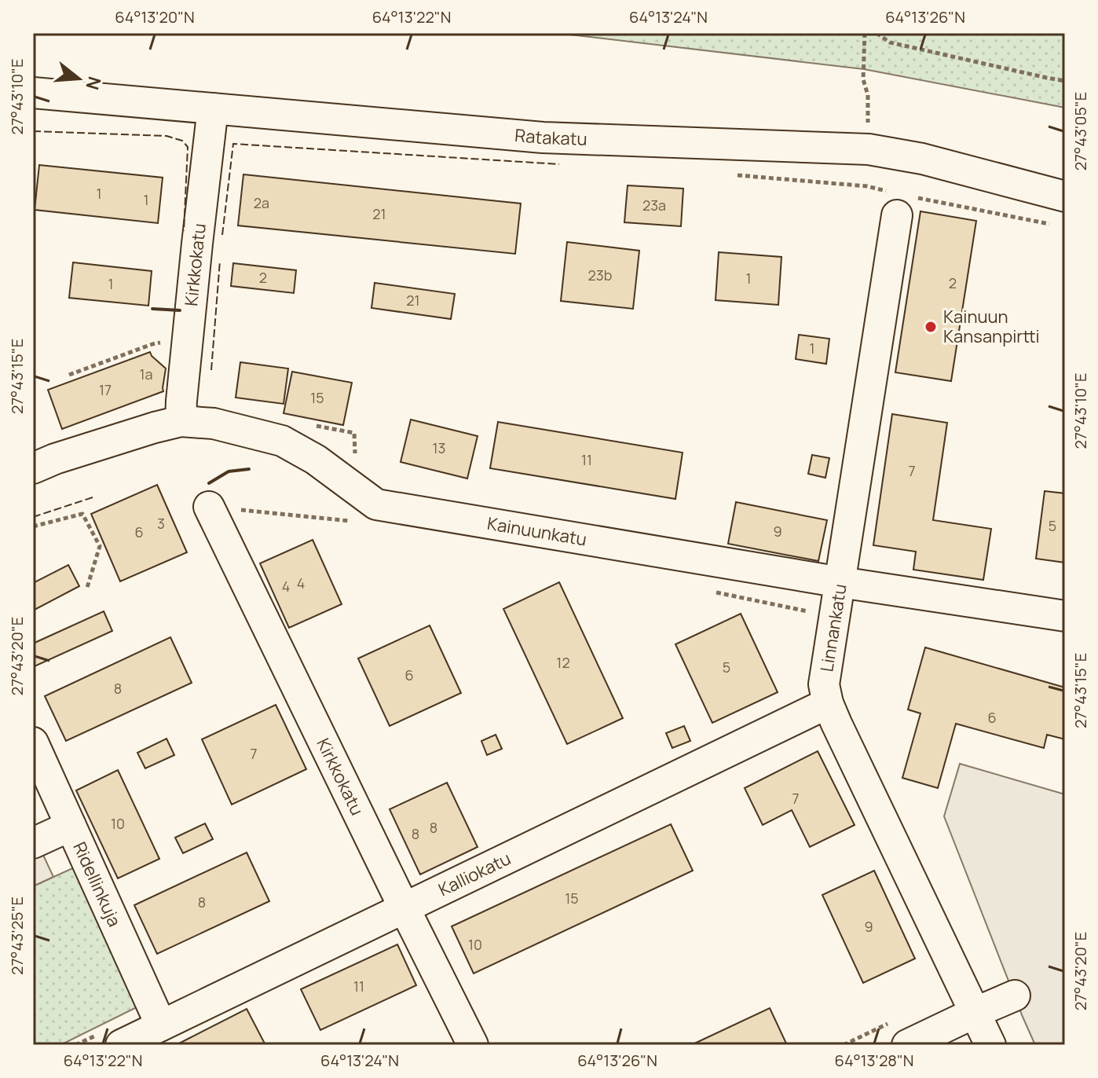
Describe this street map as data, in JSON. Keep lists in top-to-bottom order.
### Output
{
  "streets": {
    "street": [
      "Ratakatu",
      "Kirkkokatu",
      "Kainuunkatu",
      "Linnankatu",
      "Kalliokatu",
      "Ridellinkuja"
    ]
  },
  "crossings": [
    ["Ratakatu", "Kirkkokatu"],
    ["Kirkkokatu", "Kainuunkatu"],
    ["Kirkkokatu", "Kalliokatu"],
    ["Kainuunkatu", "Linnankatu"],
    ["Linnankatu", "Kalliokatu"],
    ["Kalliokatu", "Ridellinkuja"]
  ],
  "places": ["Kainuun Kansanpirtti"],
  "house_numbers": [
    "1",
    "1",
    "2a",
    "23a",
    "21",
    "23b",
    "2",
    "1",
    "2",
    "1",
    "21",
    "1",
    "1a",
    "17",
    "15",
    "13",
    "11",
    "7",
    "3",
    "5",
    "9",
    "6",
    "4",
    "4",
    "12",
    "5",
    "6",
    "8",
    "6",
    "7",
    "7",
    "10",
    "8",
    "8",
    "15",
    "8",
    "9",
    "10",
    "11"
  ],
  "north": "right",
  "coordinates": [
    "64°13'20\"N",
    "64°13'22\"N",
    "64°13'24\"N",
    "64°13'26\"N",
    "27°43'10\"E",
    "27°43'05\"E",
    "27°43'15\"E",
    "27°43'20\"E",
    "27°43'25\"E",
    "64°13'28\"N"
  ]
}
